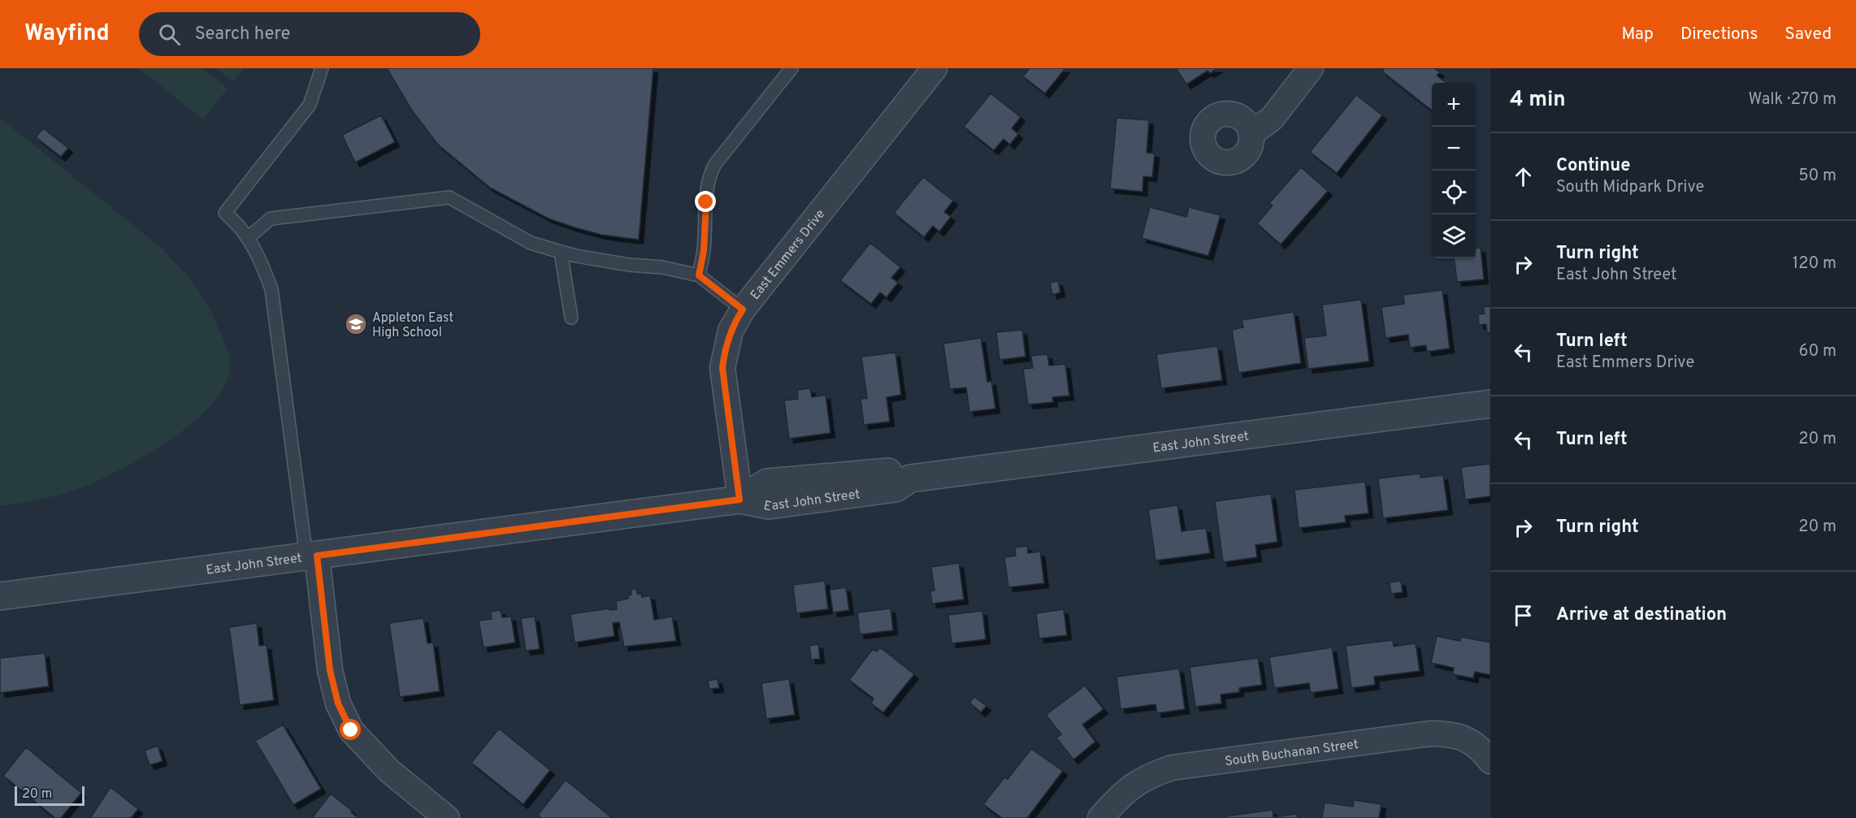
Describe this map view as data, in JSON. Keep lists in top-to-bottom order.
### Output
{
  "streets": {
    "street": ["East Emmers Drive", "East John Street", "South Buchanan Street"]
  },
  "crossings": [
    ["East Emmers Drive", "East John Street"]
  ],
  "places": {
    "school or university": ["Appleton East High School"]
  },
  "scale_bar": "20 m",
  "page": {
    "header": "Wayfind",
    "search": "Search here",
    "nav": ["Map", "Directions", "Saved"],
    "heading": ["4 min", "Walk · 270 m"],
    "map_buttons": ["+", "−"],
    "list": [
      ["Continue", "South Midpark Drive", "50 m"],
      ["Turn right", "East John Street", "120 m"],
      ["Turn left", "East Emmers Drive", "60 m"],
      ["Turn left", "20 m"],
      ["Turn right", "20 m"],
      "Arrive at destination"
    ],
    "scale": "20 m"
  }
}
